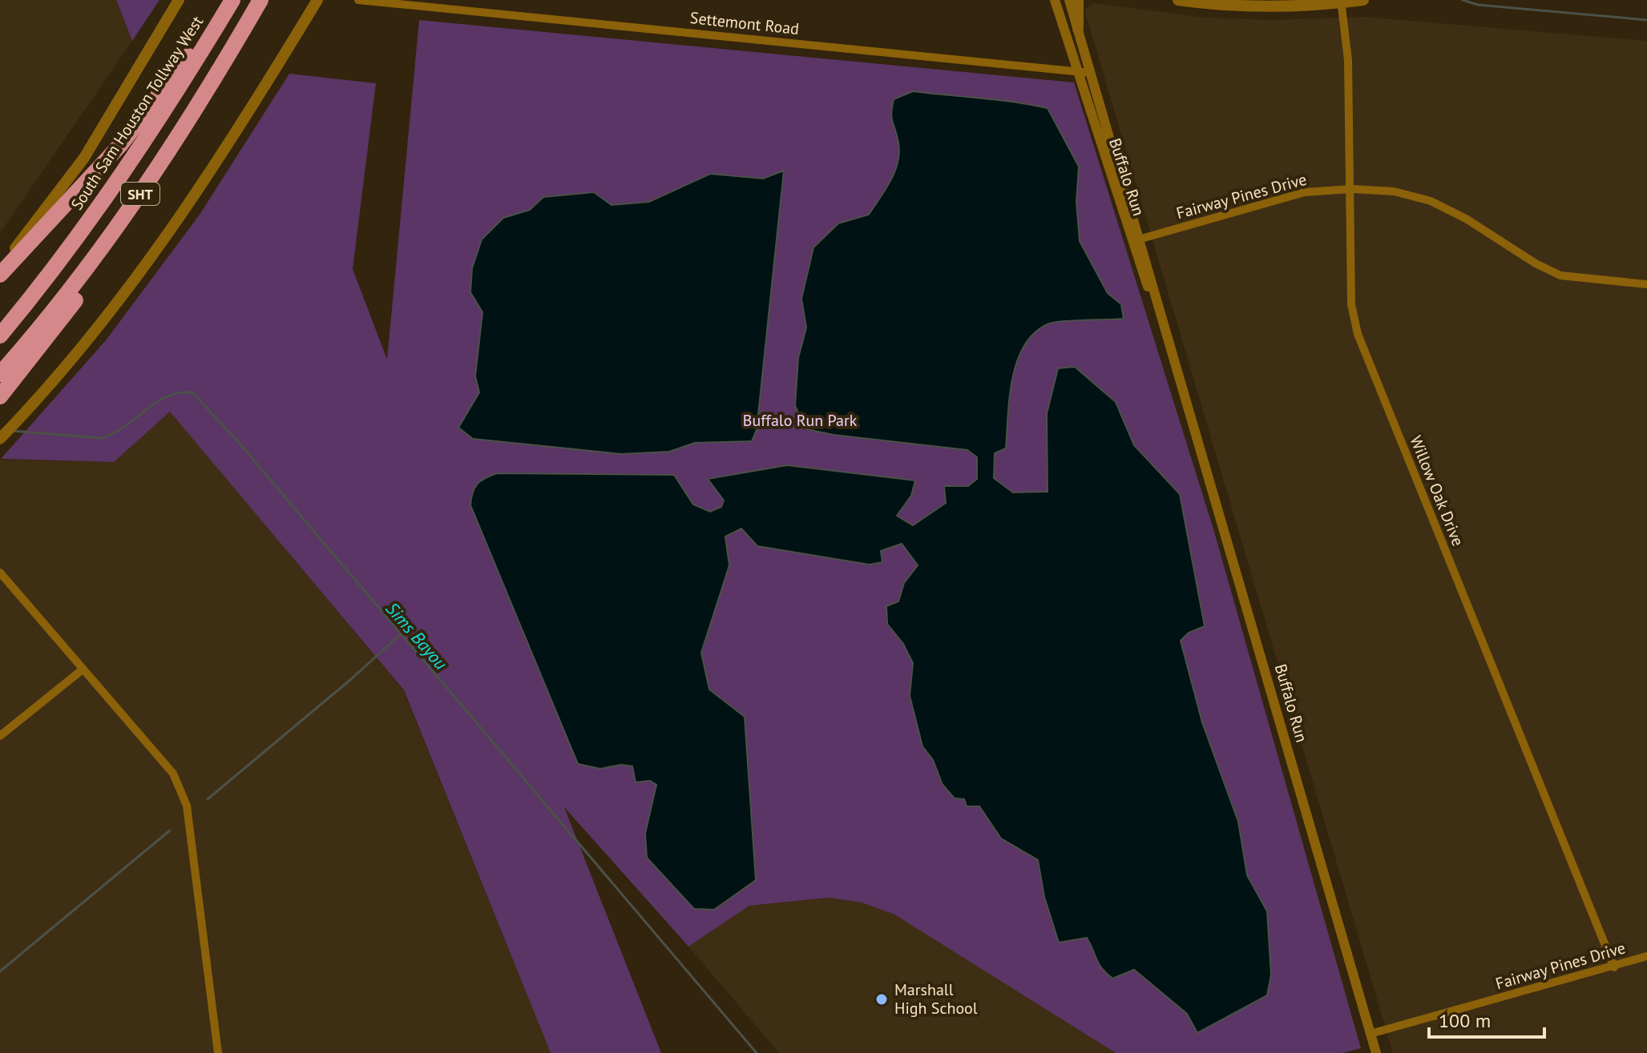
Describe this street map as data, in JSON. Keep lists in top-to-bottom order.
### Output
{
  "streets": {
    "highway": ["South Sam Houston Tollway West", "SHT"],
    "street": [
      "Settemont Road",
      "Buffalo Run",
      "Fairway Pines Drive",
      "Willow Oak Drive"
    ]
  },
  "crossings": [
    ["Settemont Road", "Buffalo Run"],
    ["Buffalo Run", "Fairway Pines Drive"],
    ["Fairway Pines Drive", "Willow Oak Drive"]
  ],
  "water": ["Sims Bayou"],
  "parks": ["Buffalo Run Park"],
  "places": ["Marshall High School"],
  "scale_bar": "100 m"
}
